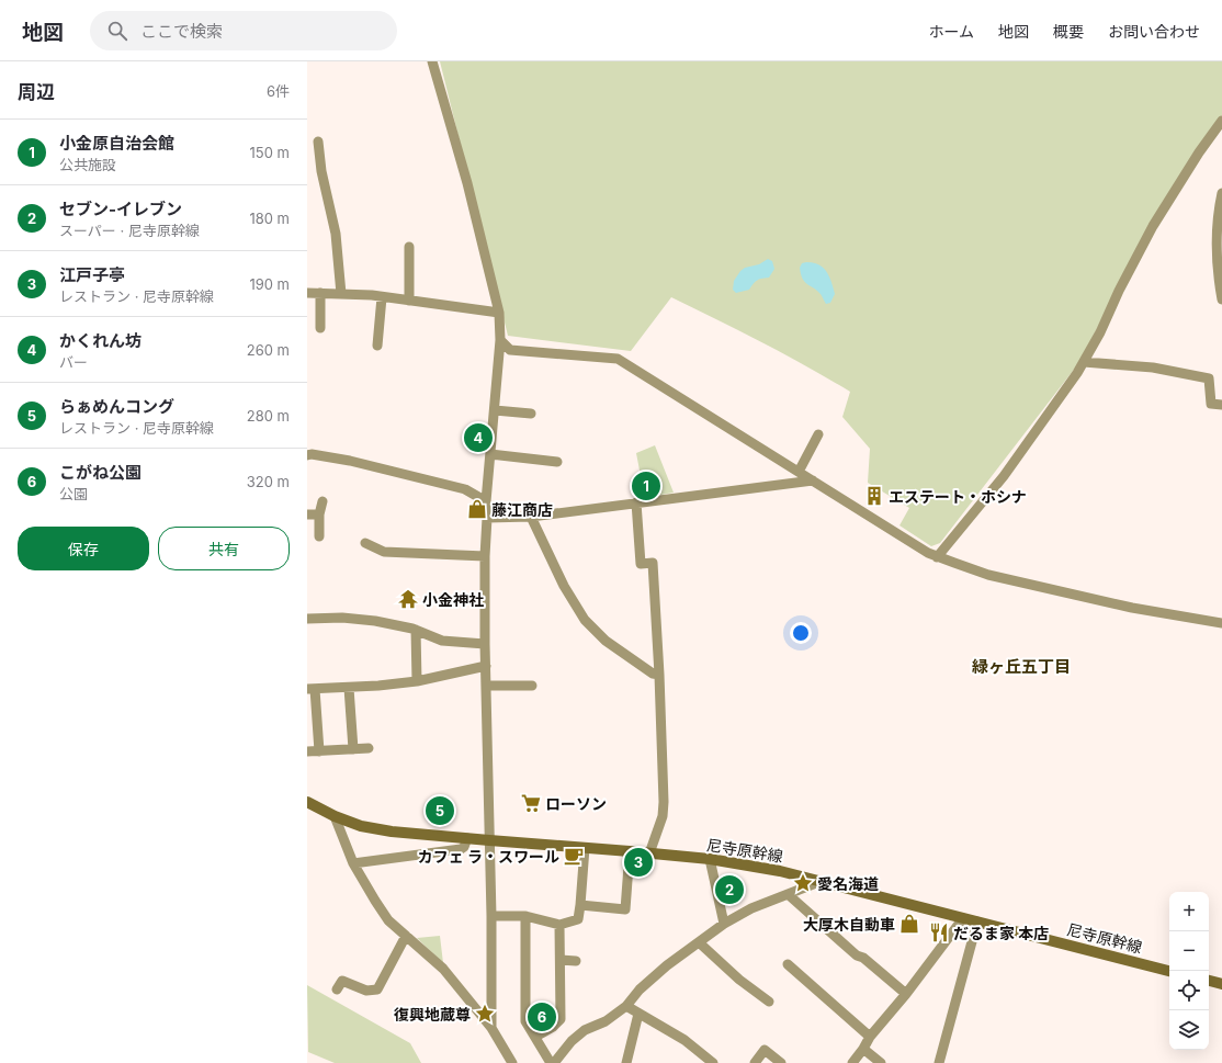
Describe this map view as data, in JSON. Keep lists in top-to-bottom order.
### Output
{
  "streets": {
    "street": ["尼寺原幹線"]
  },
  "districts": ["緑ヶ丘五丁目"],
  "places": {
    "building": ["エステート・ホシナ"],
    "shop": ["藤江商店", "大厚木自動車"],
    "temple": ["小金神社"],
    "supermarket": ["ローソン"],
    "cafe": ["カフェ ラ・スワール"],
    "place": ["愛名海道", "復興地蔵尊"],
    "restaurant": ["だるま家 本店"]
  },
  "page": {
    "header": "地図",
    "search": "ここで検索",
    "nav": [
      "ホーム",
      "地図",
      "概要",
      "お問い合わせ"
    ],
    "heading": ["周辺", "6件"],
    "list": [
      {
        "mark": "1",
        "name": "小金原自治会館",
        "note": "公共施設",
        "value": "150 m"
      },
      {
        "mark": "2",
        "name": "セブン-イレブン",
        "note": "スーパー · 尼寺原幹線",
        "value": "180 m"
      },
      {
        "mark": "3",
        "name": "江戸子亭",
        "note": "レストラン · 尼寺原幹線",
        "value": "190 m"
      },
      {
        "mark": "4",
        "name": "かくれん坊",
        "note": "バー",
        "value": "260 m"
      },
      {
        "mark": "5",
        "name": "らぁめんコング",
        "note": "レストラン · 尼寺原幹線",
        "value": "280 m"
      },
      {
        "mark": "6",
        "name": "こがね公園",
        "note": "公園",
        "value": "320 m"
      }
    ],
    "pins": [
      "4",
      "1",
      "5",
      "3",
      "2",
      "6"
    ],
    "buttons": ["保存", "共有"],
    "map_buttons": ["+", "−"]
  }
}
